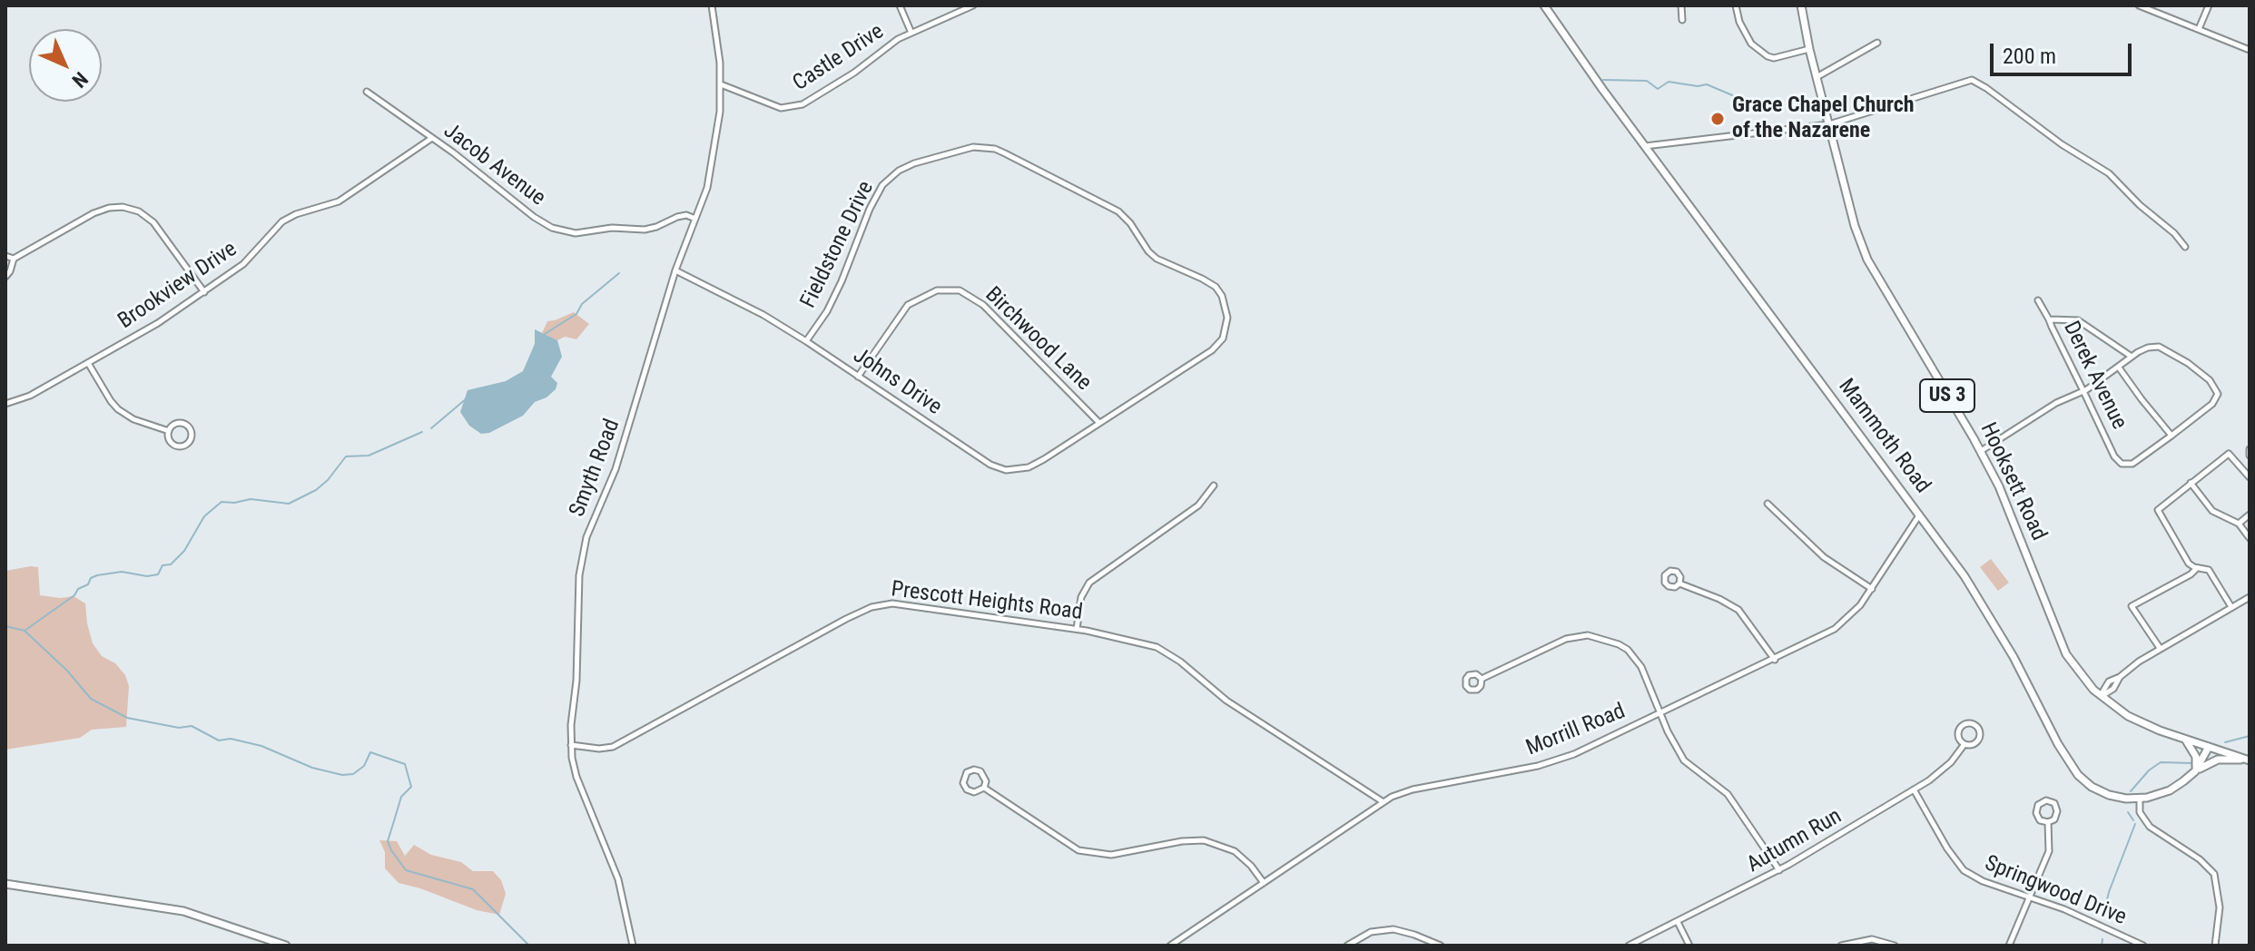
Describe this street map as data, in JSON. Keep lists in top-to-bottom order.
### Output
{
  "streets": {
    "main road": ["US 3", "Mammoth Road", "Hooksett Road"],
    "street": [
      "Castle Drive",
      "Jacob Avenue",
      "Fieldstone Drive",
      "Brookview Drive",
      "Birchwood Lane",
      "Derek Avenue",
      "Johns Drive",
      "Smyth Road",
      "Prescott Heights Road",
      "Morrill Road",
      "Autumn Run",
      "Springwood Drive"
    ]
  },
  "crossings": [
    ["Castle Drive", "Smyth Road"],
    ["Jacob Avenue", "Brookview Drive"],
    ["Jacob Avenue", "Smyth Road"],
    ["Fieldstone Drive", "Birchwood Lane"],
    ["Fieldstone Drive", "Johns Drive"],
    ["Birchwood Lane", "Johns Drive"],
    ["Johns Drive", "Smyth Road"],
    ["Mammoth Road", "Hooksett Road"],
    ["Mammoth Road", "Morrill Road"],
    ["Smyth Road", "Prescott Heights Road"],
    ["Prescott Heights Road", "Morrill Road"],
    ["Autumn Run", "Springwood Drive"]
  ],
  "places": ["Grace Chapel Church of the Nazarene"],
  "scale_bar": "200 m",
  "north": "bottom right"
}
